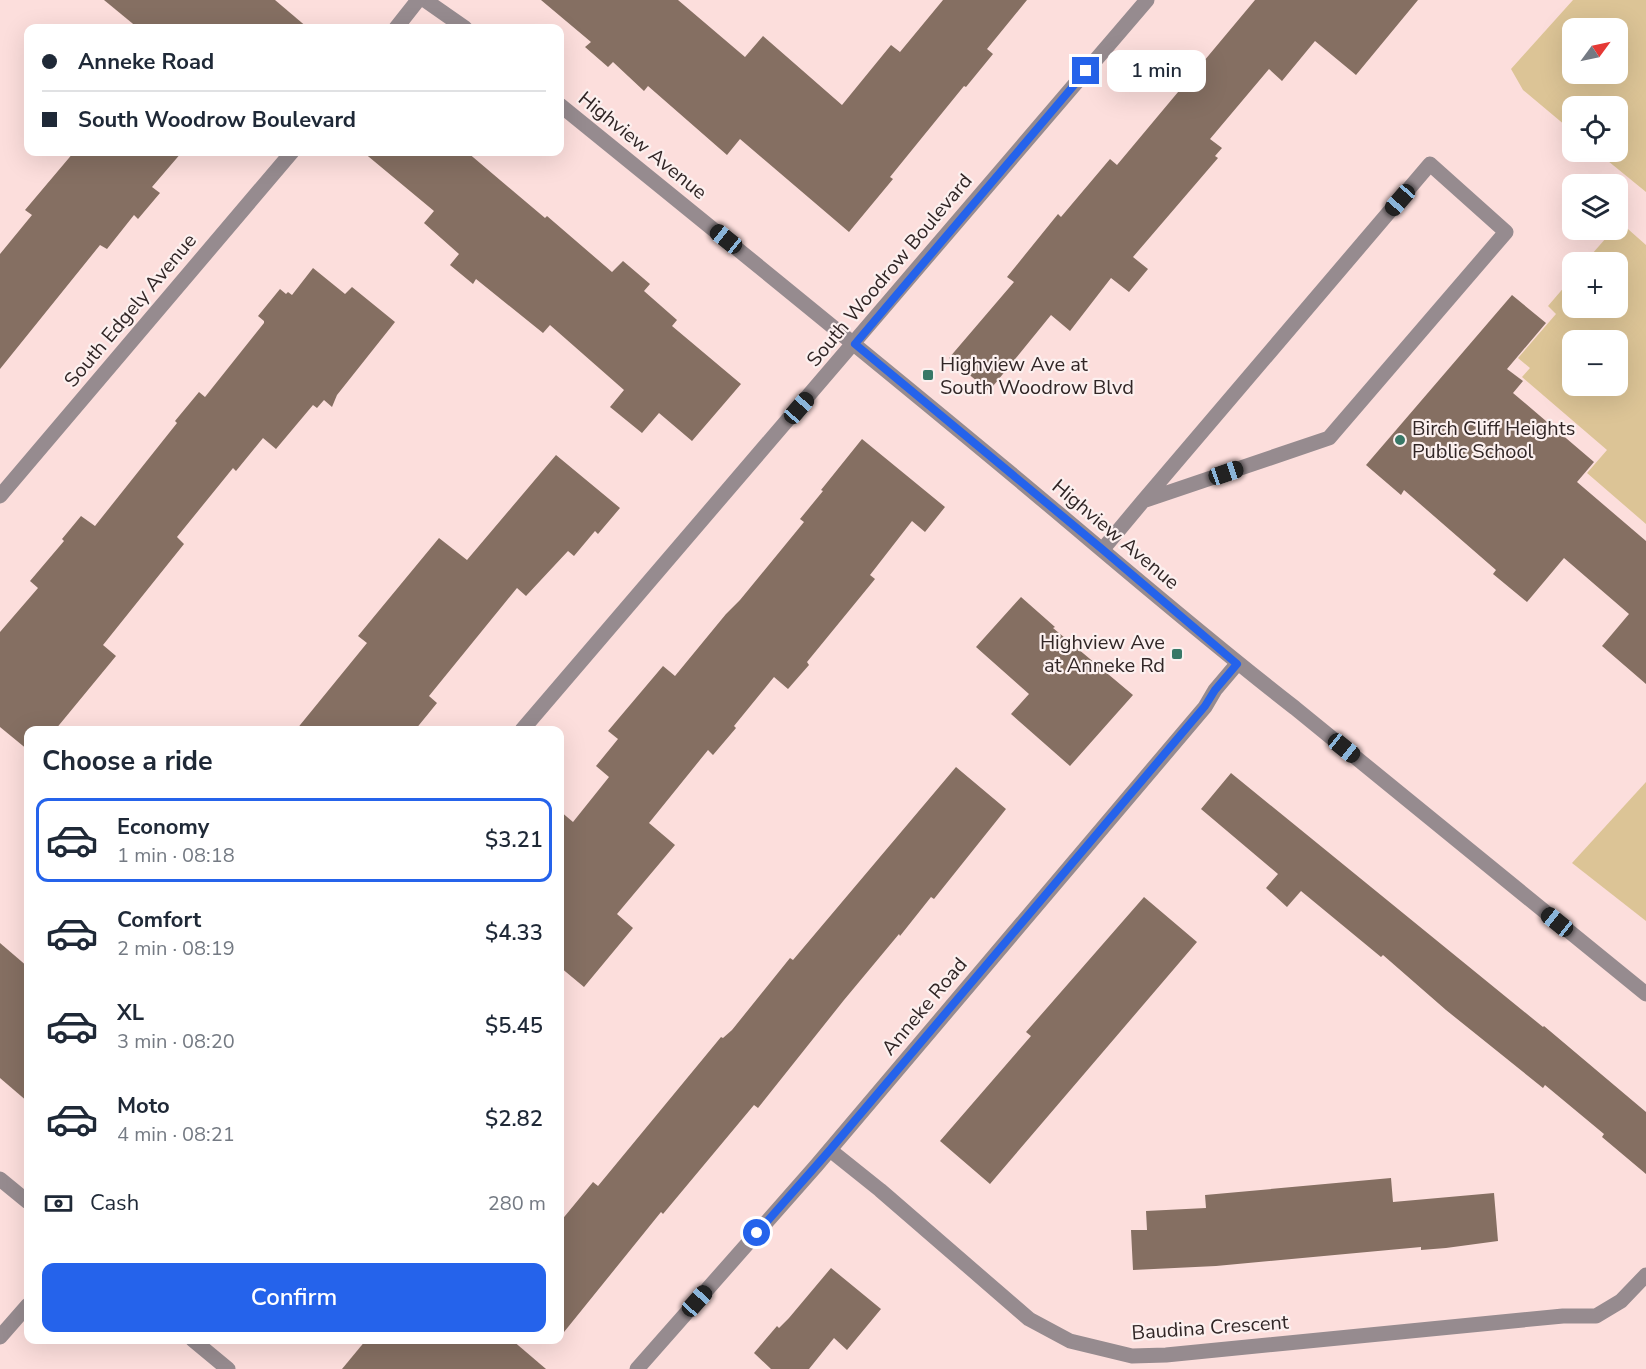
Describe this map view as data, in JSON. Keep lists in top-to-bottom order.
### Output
{
  "streets": {
    "street": [
      "Highview Avenue",
      "South Woodrow Boulevard",
      "South Edgely Avenue",
      "Anneke Road",
      "Baudina Crescent"
    ]
  },
  "crossings": [
    ["Highview Avenue", "South Woodrow Boulevard"],
    ["Highview Avenue", "Anneke Road"],
    ["Anneke Road", "Baudina Crescent"]
  ],
  "places": {
    "transit": ["Highview Ave at South Woodrow Blvd", "Highview Ave at Anneke Rd"],
    "other": ["Birch Cliff Heights Public School"]
  },
  "north": "top right",
  "page": {
    "map_buttons": ["+", "−"],
    "banner": ["Anneke Road", "South Woodrow Boulevard"],
    "bubble": "1 min",
    "heading": "Choose a ride",
    "list": [
      {
        "name": "Economy",
        "note": "1 min · 08:18",
        "value": "$3.21"
      },
      {
        "name": "Comfort",
        "note": "2 min · 08:19",
        "value": "$4.33"
      },
      {
        "name": "XL",
        "note": "3 min · 08:20",
        "value": "$5.45"
      },
      {
        "name": "Moto",
        "note": "4 min · 08:21",
        "value": "$2.82"
      }
    ],
    "pay": ["Cash", "280 m"],
    "buttons": "Confirm"
  }
}
